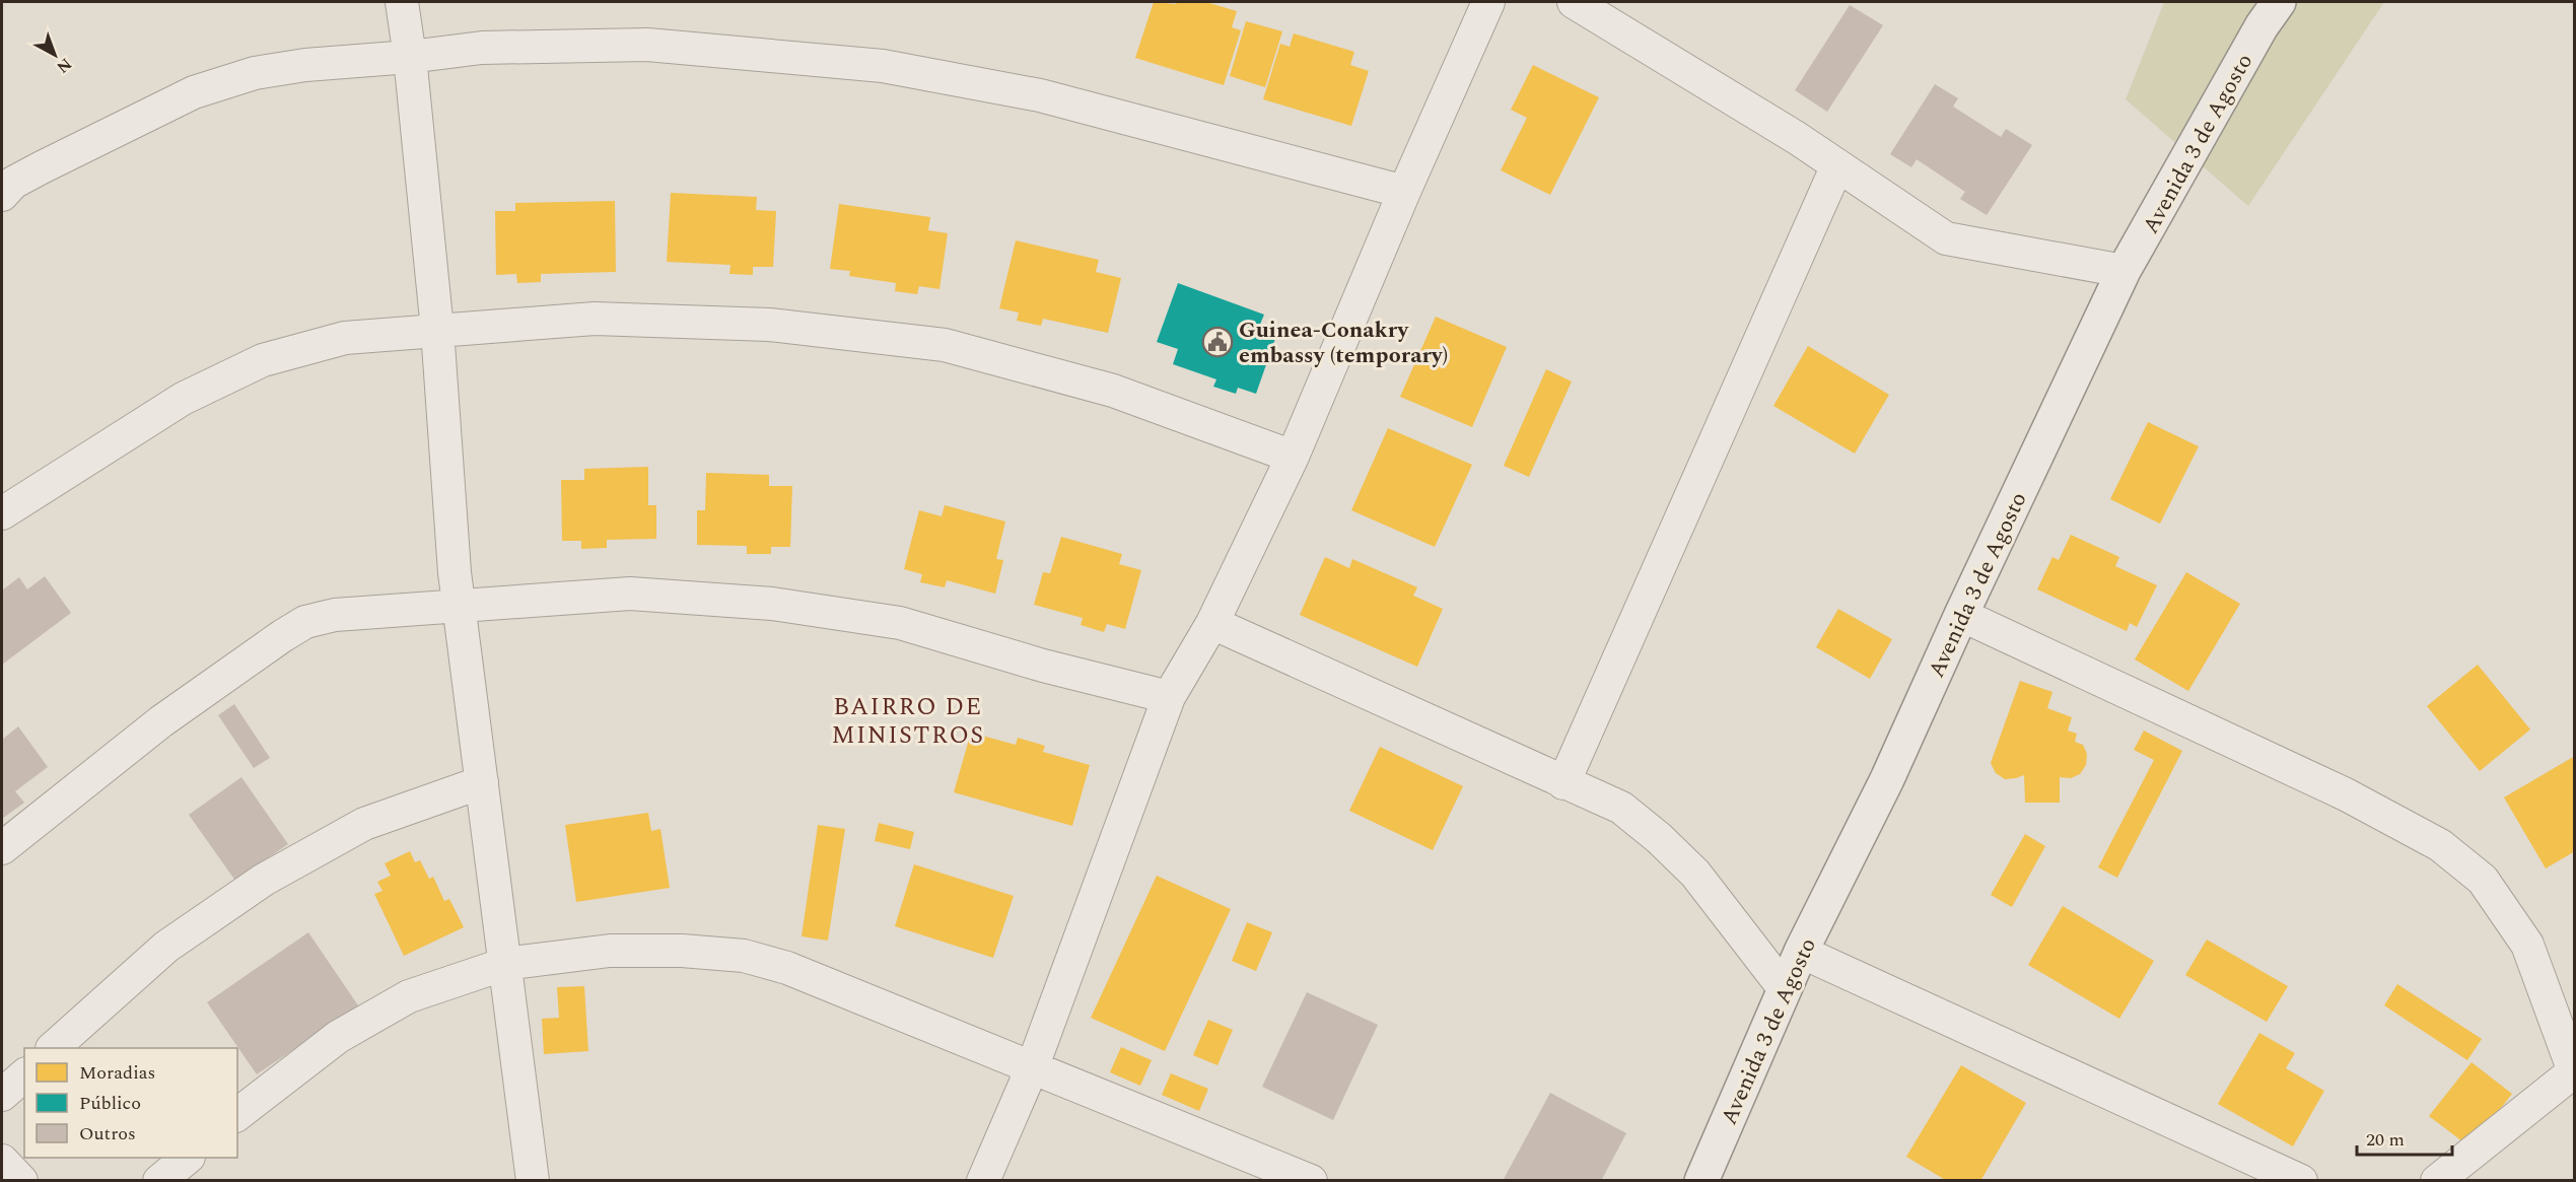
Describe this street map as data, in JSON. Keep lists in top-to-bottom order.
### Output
{
  "streets": {
    "street": ["Avenida 3 de Agosto"]
  },
  "districts": ["BAIRRO DE MINISTROS"],
  "places": {
    "public building": ["Guinea-Conakry embassy (temporary)"]
  },
  "legend": ["Moradias", "Público", "Outros"],
  "scale_bar": "20 m",
  "north": "bottom right"
}
